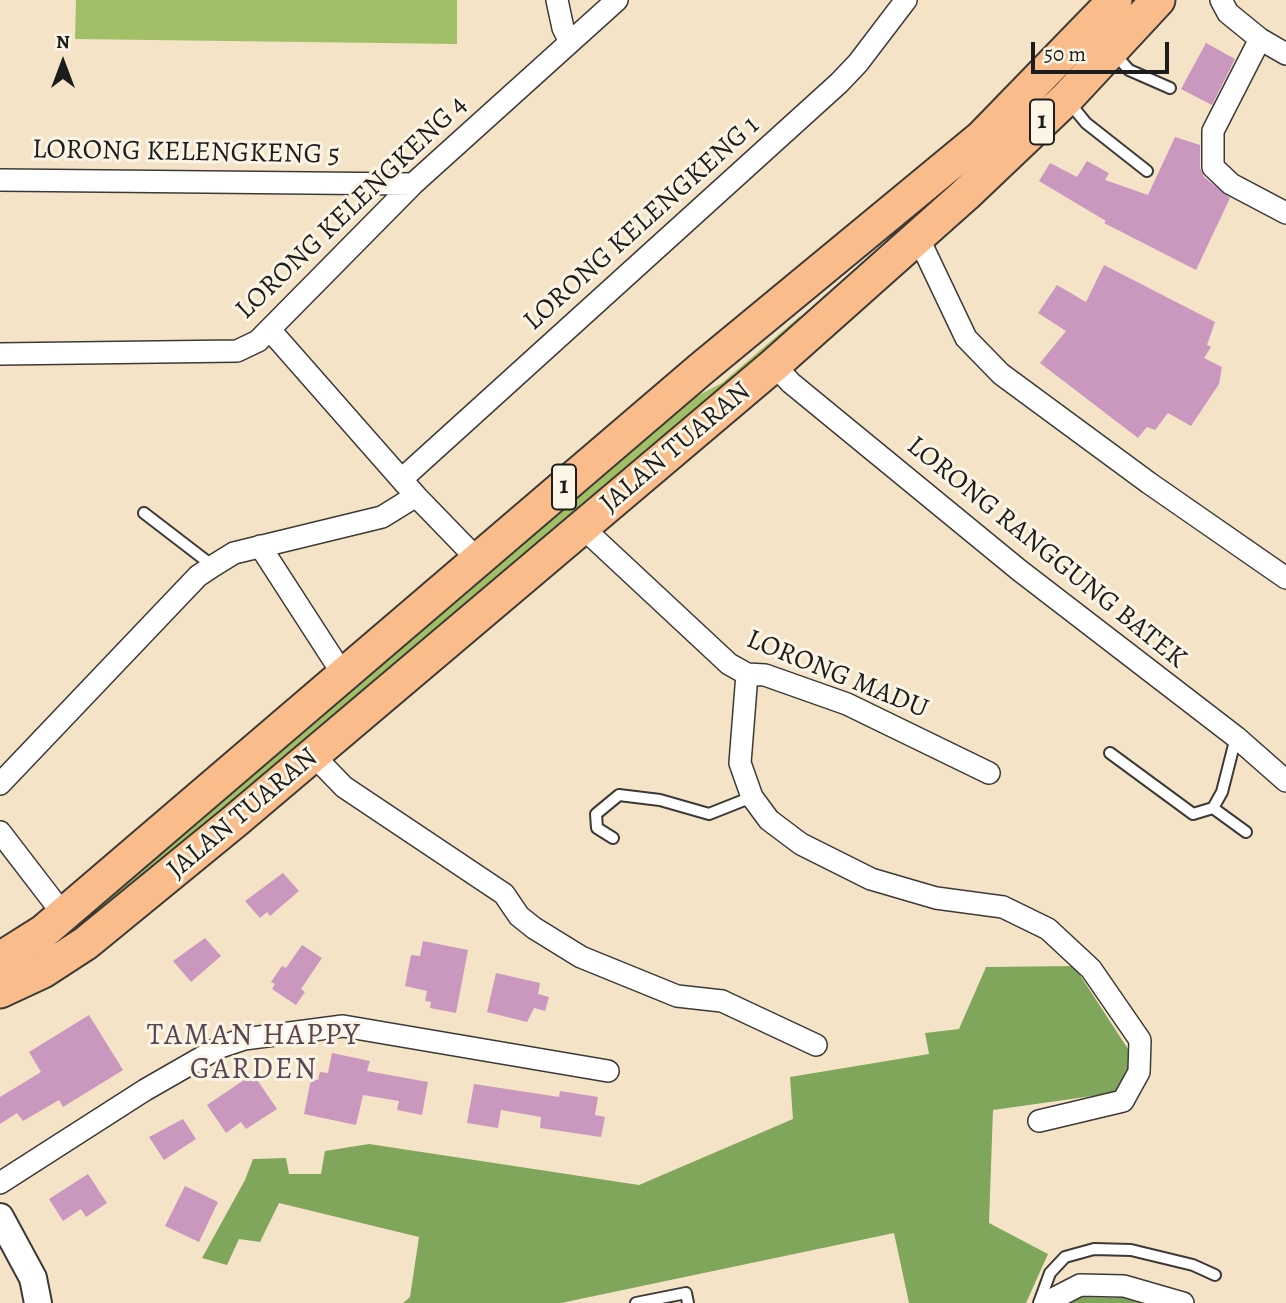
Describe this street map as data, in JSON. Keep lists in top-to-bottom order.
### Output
{
  "streets": {
    "main road": ["1", "JALAN TUARAN"],
    "street": [
      "LORONG KELENGKENG 5",
      "LORONG KELENGKENG 4",
      "LORONG KELENGKENG 1",
      "LORONG RANGGUNG BATEK",
      "LORONG MADU"
    ]
  },
  "crossings": [
    ["LORONG KELENGKENG 5", "LORONG KELENGKENG 4"],
    ["JALAN TUARAN", "LORONG RANGGUNG BATEK"],
    ["JALAN TUARAN", "LORONG MADU"]
  ],
  "districts": ["TAMAN HAPPY GARDEN"],
  "scale_bar": "50 m",
  "north": "top"
}
